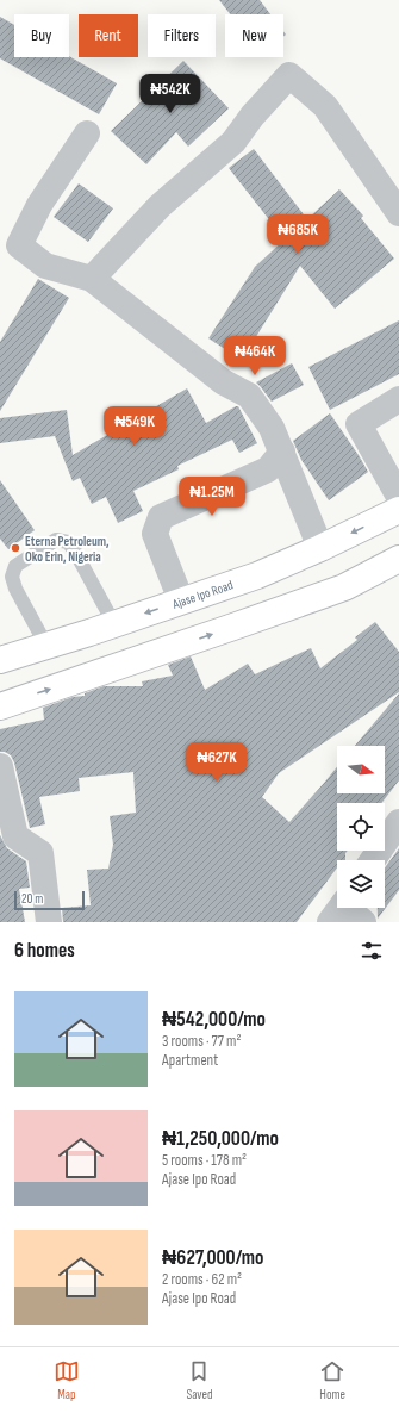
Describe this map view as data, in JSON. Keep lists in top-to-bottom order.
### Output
{
  "streets": {
    "highway": ["Ajase Ipo Road"]
  },
  "places": ["Eterna Petroleum, Oko Erin, Nigeria"],
  "scale_bar": "20 m",
  "north": "right",
  "page": {
    "chip": [
      "Buy",
      "Rent",
      "Filters",
      "New"
    ],
    "price": [
      "₦542K",
      "₦685K",
      "₦464K",
      "₦549K",
      "₦1.25M",
      "₦627K"
    ],
    "scale": "20 m",
    "heading": "6 homes",
    "list": [
      {
        "name": "₦542,000/mo",
        "note": "3 rooms · 77 m² · Apartment"
      },
      {
        "name": "₦1,250,000/mo",
        "note": "5 rooms · 178 m² · Ajase Ipo Road"
      },
      {
        "name": "₦627,000/mo",
        "note": "2 rooms · 62 m² · Ajase Ipo Road"
      }
    ],
    "tabs": ["Map", "Saved", "Home"]
  }
}
